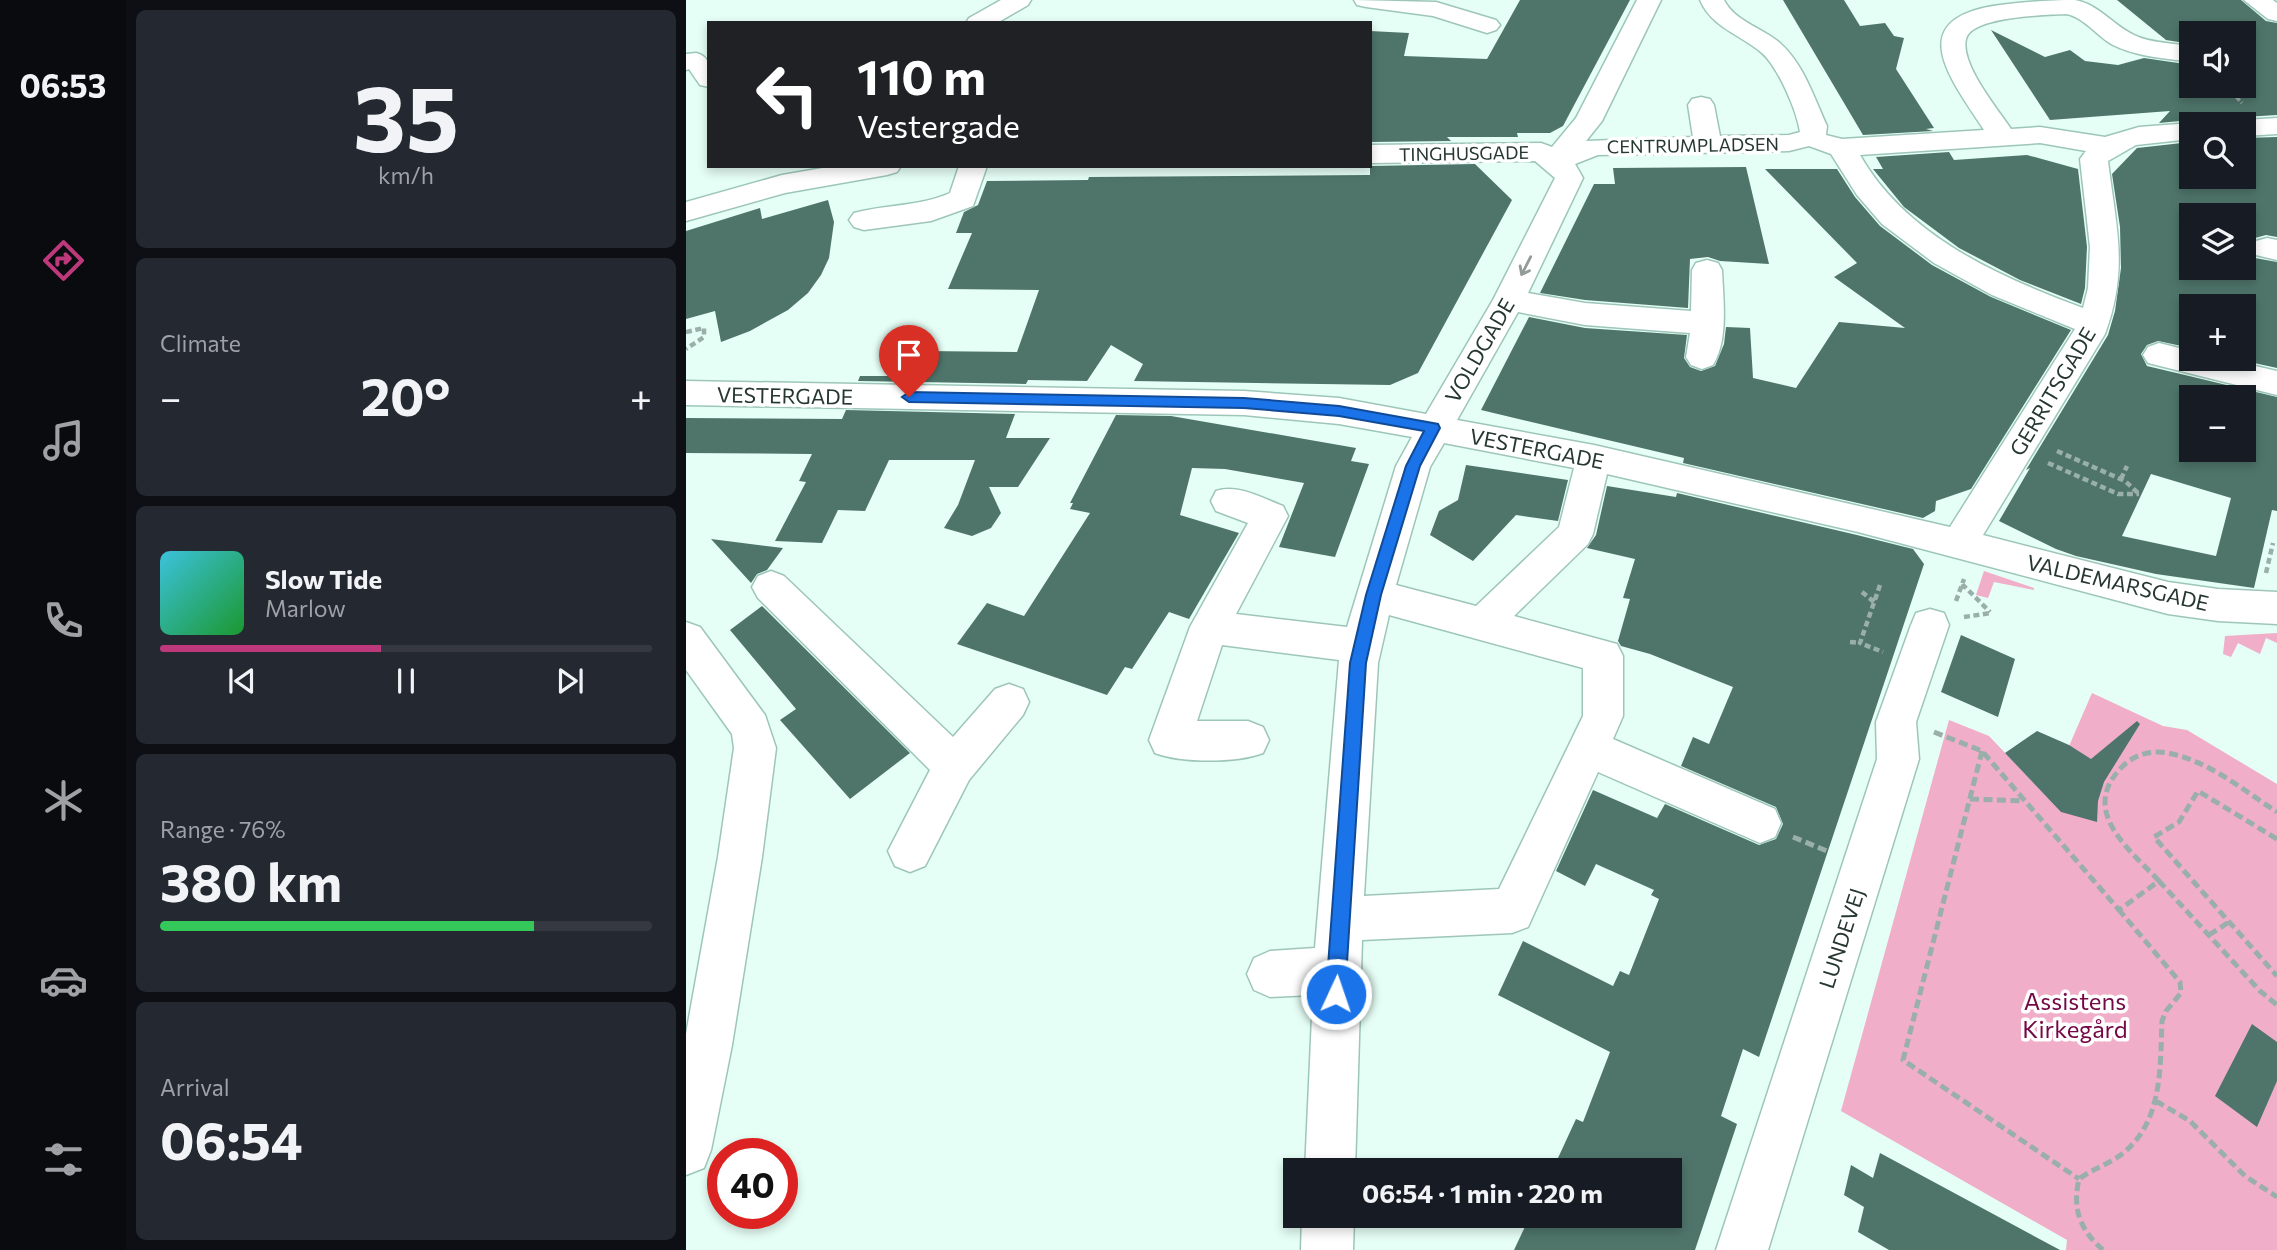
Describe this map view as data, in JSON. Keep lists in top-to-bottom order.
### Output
{
  "streets": {
    "street": [
      "CENTRUMPLADSEN",
      "TINGHUSGADE",
      "VOLDGADE",
      "GERRITSGADE",
      "VESTERGADE",
      "VALDEMARSGADE",
      "LUNDEVEJ"
    ]
  },
  "crossings": [
    ["CENTRUMPLADSEN", "TINGHUSGADE"],
    ["CENTRUMPLADSEN", "VOLDGADE"],
    ["TINGHUSGADE", "VOLDGADE"],
    ["VOLDGADE", "VESTERGADE"],
    ["GERRITSGADE", "VESTERGADE"],
    ["GERRITSGADE", "VALDEMARSGADE"],
    ["VESTERGADE", "VALDEMARSGADE"]
  ],
  "parks": ["Assistens Kirkegård"],
  "page": {
    "tabs": "06:53",
    "tile": [
      ["35", "km/h"],
      "Climate",
      ["Range · 76%", "380 km"],
      ["Arrival", "06:54"]
    ],
    "map_buttons": ["+", "−"],
    "turn": ["110 m", "Vestergade"],
    "heat": ["−", "20°", "+"],
    "song": ["Slow Tide", "Marlow"],
    "limit": "40",
    "trip": "06:54 · 1 min · 220 m"
  }
}
